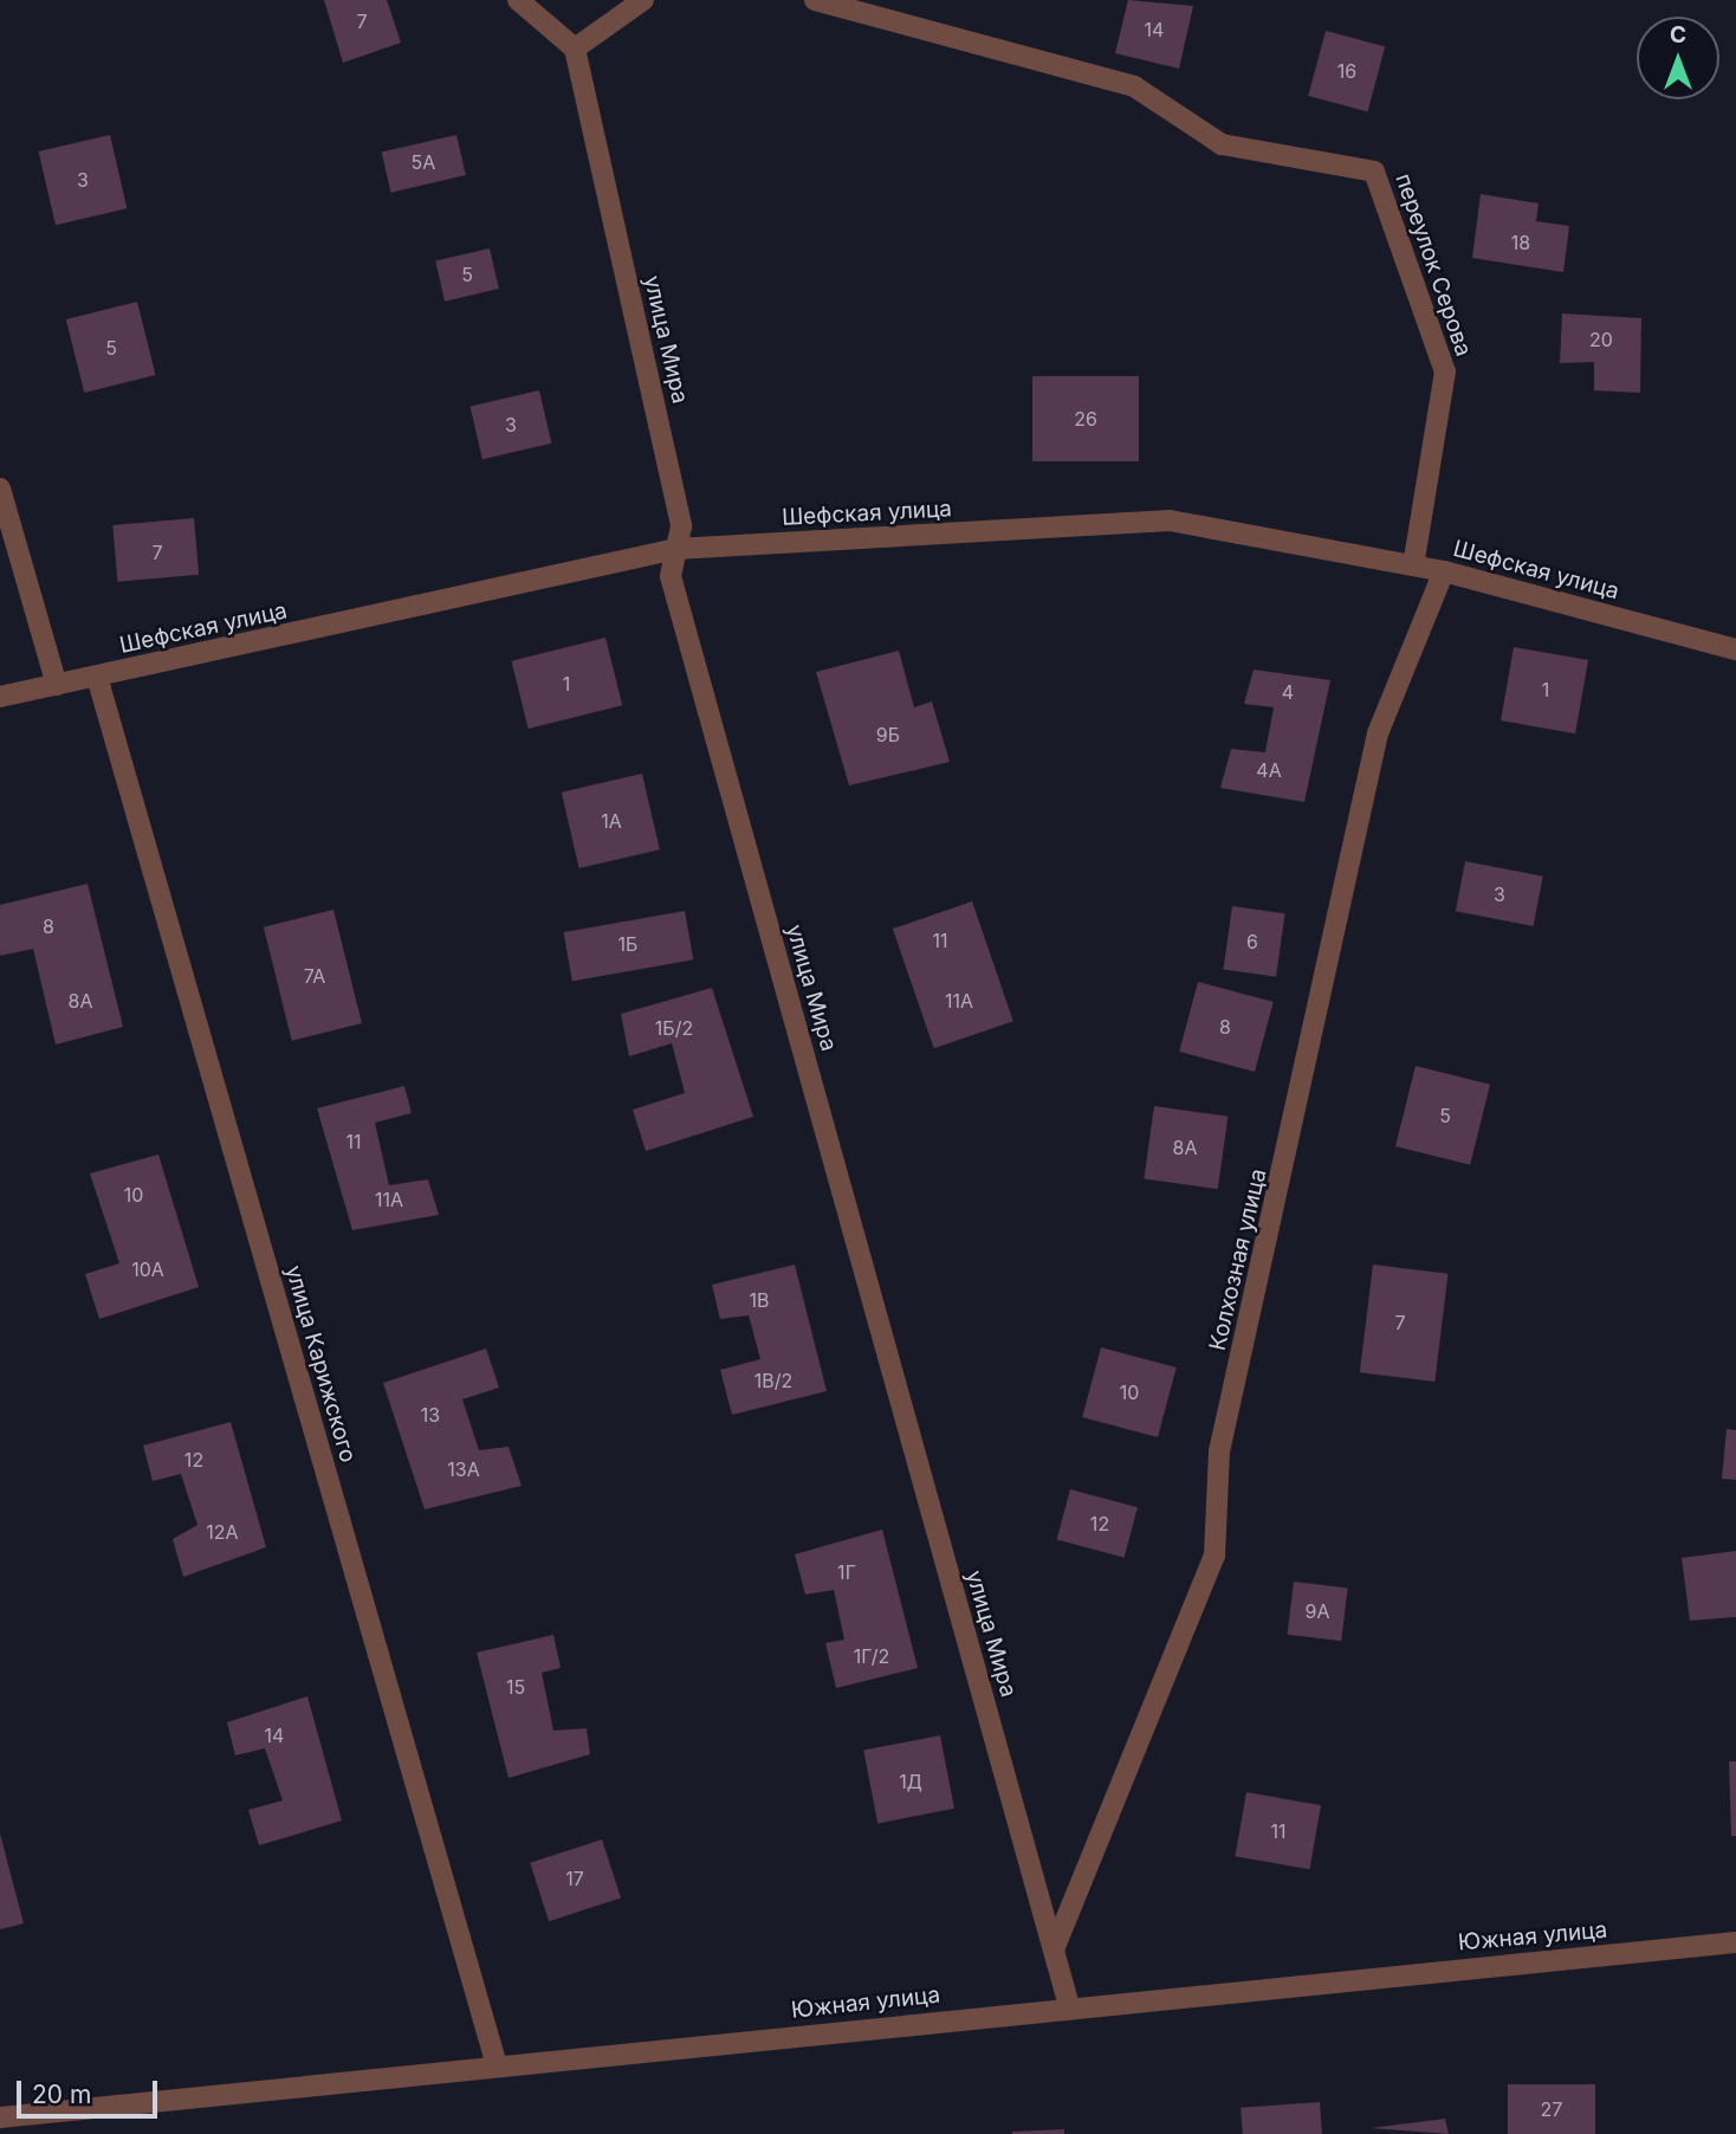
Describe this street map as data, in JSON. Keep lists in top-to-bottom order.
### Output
{
  "streets": {
    "street": [
      "переулок Серова",
      "улица Мира",
      "Шефская улица",
      "Колхозная улица",
      "улица Карижского",
      "Южная улица"
    ]
  },
  "crossings": [
    ["переулок Серова", "Шефская улица"],
    ["улица Мира", "Шефская улица"],
    ["улица Мира", "Колхозная улица"],
    ["улица Мира", "Южная улица"],
    ["Шефская улица", "Колхозная улица"],
    ["Шефская улица", "улица Карижского"],
    ["улица Карижского", "Южная улица"]
  ],
  "house_numbers": [
    "7",
    "14",
    "16",
    "5А",
    "3",
    "18",
    "5",
    "20",
    "5",
    "26",
    "3",
    "7",
    "1",
    "1",
    "4",
    "9Б",
    "4А",
    "1А",
    "3",
    "8",
    "11",
    "6",
    "1Б",
    "7А",
    "8А",
    "11А",
    "8",
    "1Б/2",
    "5",
    "11",
    "8А",
    "10",
    "11А",
    "10А",
    "1В",
    "7",
    "1В/2",
    "10",
    "13",
    "12",
    "13А",
    "12",
    "12А",
    "1Г",
    "9А",
    "1Г/2",
    "15",
    "14",
    "1Д",
    "11",
    "17",
    "27"
  ],
  "scale_bar": "20 m",
  "north": "top"
}
